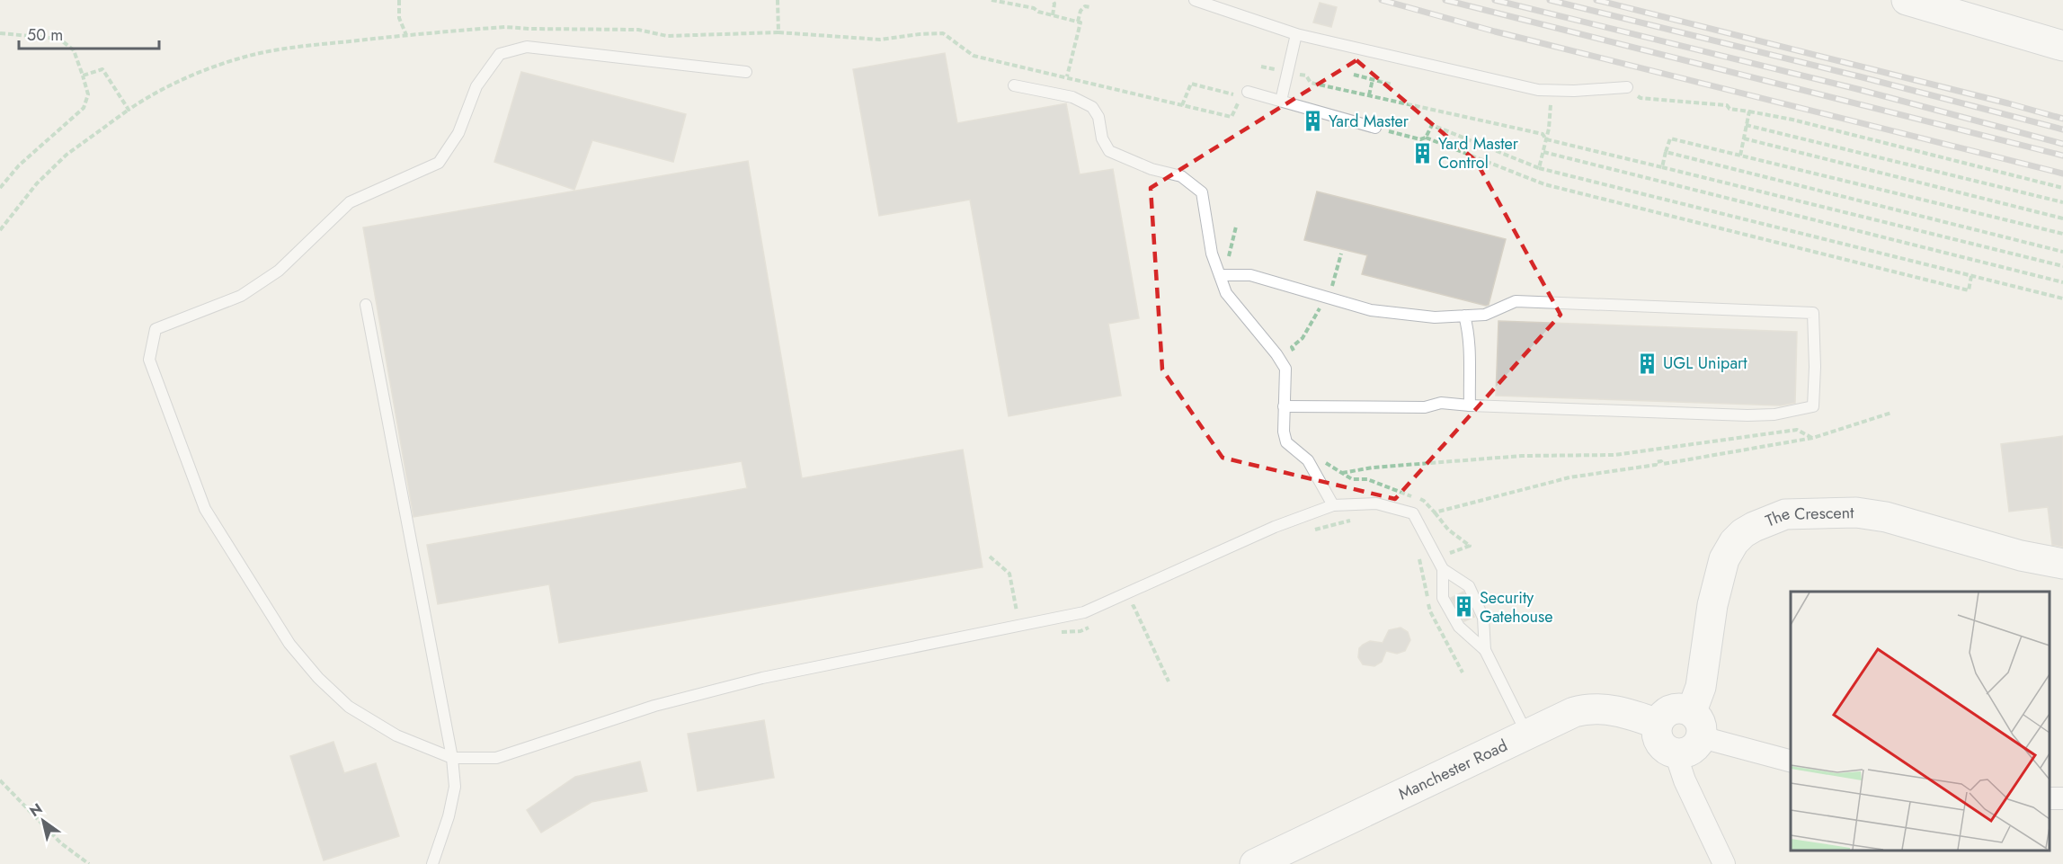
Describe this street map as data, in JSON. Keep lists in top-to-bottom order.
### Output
{
  "streets": {
    "main road": ["The Crescent", "Manchester Road"]
  },
  "crossings": [
    ["The Crescent", "Manchester Road"]
  ],
  "places": {
    "building": [
      "Yard Master",
      "Yard Master Control",
      "UGL Unipart",
      "Security Gatehouse"
    ]
  },
  "scale_bar": "50 m",
  "north": "top left"
}
